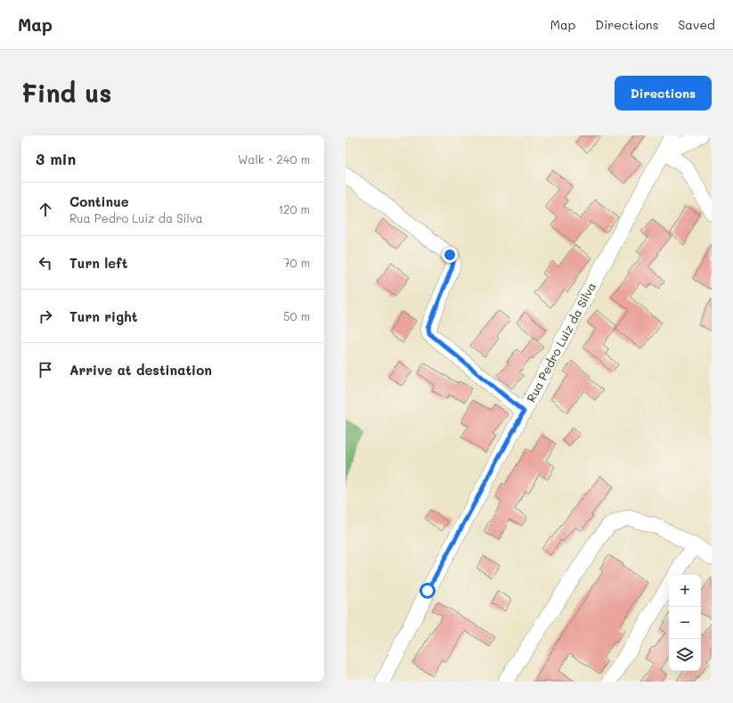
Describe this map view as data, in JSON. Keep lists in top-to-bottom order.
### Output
{
  "streets": {
    "street": ["Rua Pedro Luiz da Silva"]
  },
  "page": {
    "header": "Map",
    "nav": ["Map", "Directions", "Saved"],
    "buttons": "Directions",
    "title": "Find us",
    "heading": ["3 min", "Walk · 240 m"],
    "list": [
      ["Continue", "Rua Pedro Luiz da Silva", "120 m"],
      ["Turn left", "70 m"],
      ["Turn right", "50 m"],
      "Arrive at destination"
    ],
    "map_buttons": ["+", "−"]
  }
}
